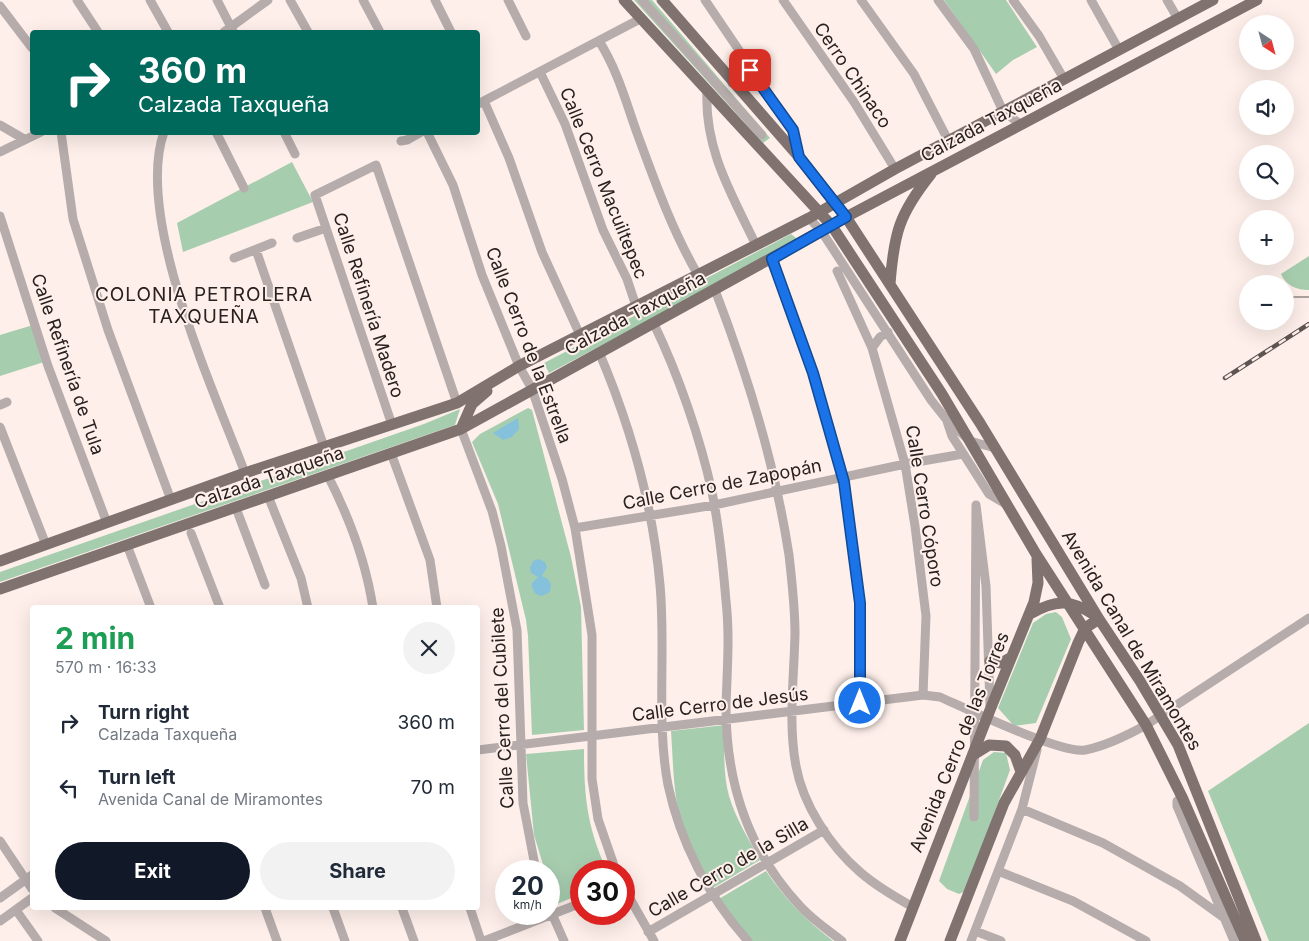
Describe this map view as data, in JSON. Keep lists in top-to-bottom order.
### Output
{
  "streets": {
    "main road": ["Calzada Taxqueña", "Avenida Canal de Miramontes", "Avenida Cerro de las Torres"],
    "street": [
      "Cerro Chinaco",
      "Calle Cerro Macuiltepec",
      "Calle Refinería Madero",
      "Calle Cerro de la Estrella",
      "Calle Refinería de Tula",
      "Calle Cerro de Zapopán",
      "Calle Cerro Cóporo",
      "Calle Cerro de Jesús",
      "Calle Cerro del Cubilete",
      "Calle Cerro de la Silla"
    ]
  },
  "crossings": [
    ["Cerro Chinaco", "Calzada Taxqueña"],
    ["Calzada Taxqueña", "Calle Cerro Macuiltepec"],
    ["Calzada Taxqueña", "Calle Refinería Madero"],
    ["Calzada Taxqueña", "Calle Cerro de la Estrella"],
    ["Calzada Taxqueña", "Calle Refinería de Tula"],
    ["Calzada Taxqueña", "Avenida Canal de Miramontes"],
    ["Calzada Taxqueña", "Calle Cerro del Cubilete"],
    ["Calle Cerro de la Estrella", "Calle Cerro de Zapopán"],
    ["Calle Cerro de la Estrella", "Calle Cerro de Jesús"],
    ["Calle Cerro de Zapopán", "Calle Cerro Cóporo"],
    ["Calle Cerro de Zapopán", "Avenida Canal de Miramontes"],
    ["Calle Cerro Cóporo", "Calle Cerro de Jesús"],
    ["Avenida Canal de Miramontes", "Calle Cerro de Jesús"],
    ["Avenida Canal de Miramontes", "Avenida Cerro de las Torres"],
    ["Calle Cerro de Jesús", "Calle Cerro del Cubilete"],
    ["Calle Cerro de Jesús", "Avenida Cerro de las Torres"]
  ],
  "districts": ["COLONIA PETROLERA TAXQUEÑA"],
  "north": "bottom right",
  "page": {
    "map_buttons": ["+", "−"],
    "turn": ["360 m", "Calzada Taxqueña"],
    "heading": ["2 min", "570 m · 16:33"],
    "list": [
      {
        "name": "Turn right",
        "note": "Calzada Taxqueña",
        "value": "360 m"
      },
      {
        "name": "Turn left",
        "note": "Avenida Canal de Miramontes",
        "value": "70 m"
      }
    ],
    "buttons": ["Exit", "Share"],
    "speed": "20 km/h",
    "limit": "30"
  }
}
